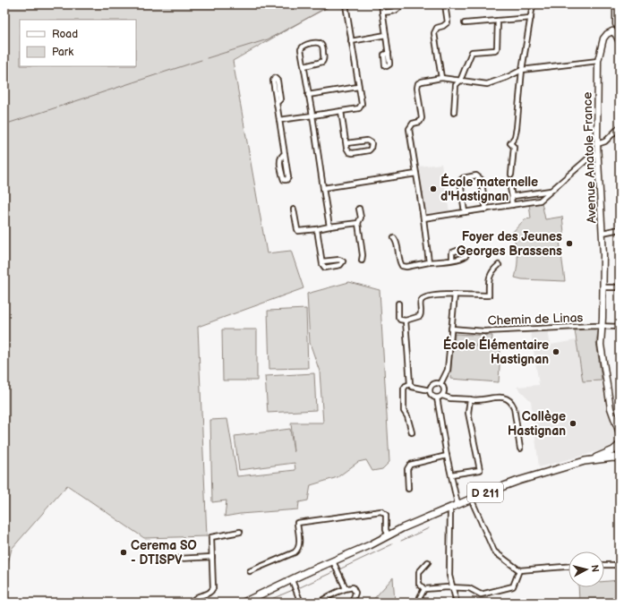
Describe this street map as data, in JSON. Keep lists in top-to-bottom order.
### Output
{
  "streets": {
    "main road": ["D 211"],
    "street": ["Avenue Anatole France", "Chemin de Linas"]
  },
  "crossings": [
    ["Avenue Anatole France", "Chemin de Linas"]
  ],
  "places": [
    "École maternelle d'Hastignan",
    "Foyer des Jeunes Georges Brassens",
    "École Élémentaire Hastignan",
    "Collège Hastignan",
    "Cerema SO - DTISPV"
  ],
  "legend": ["Road", "Park"],
  "north": "right"
}
